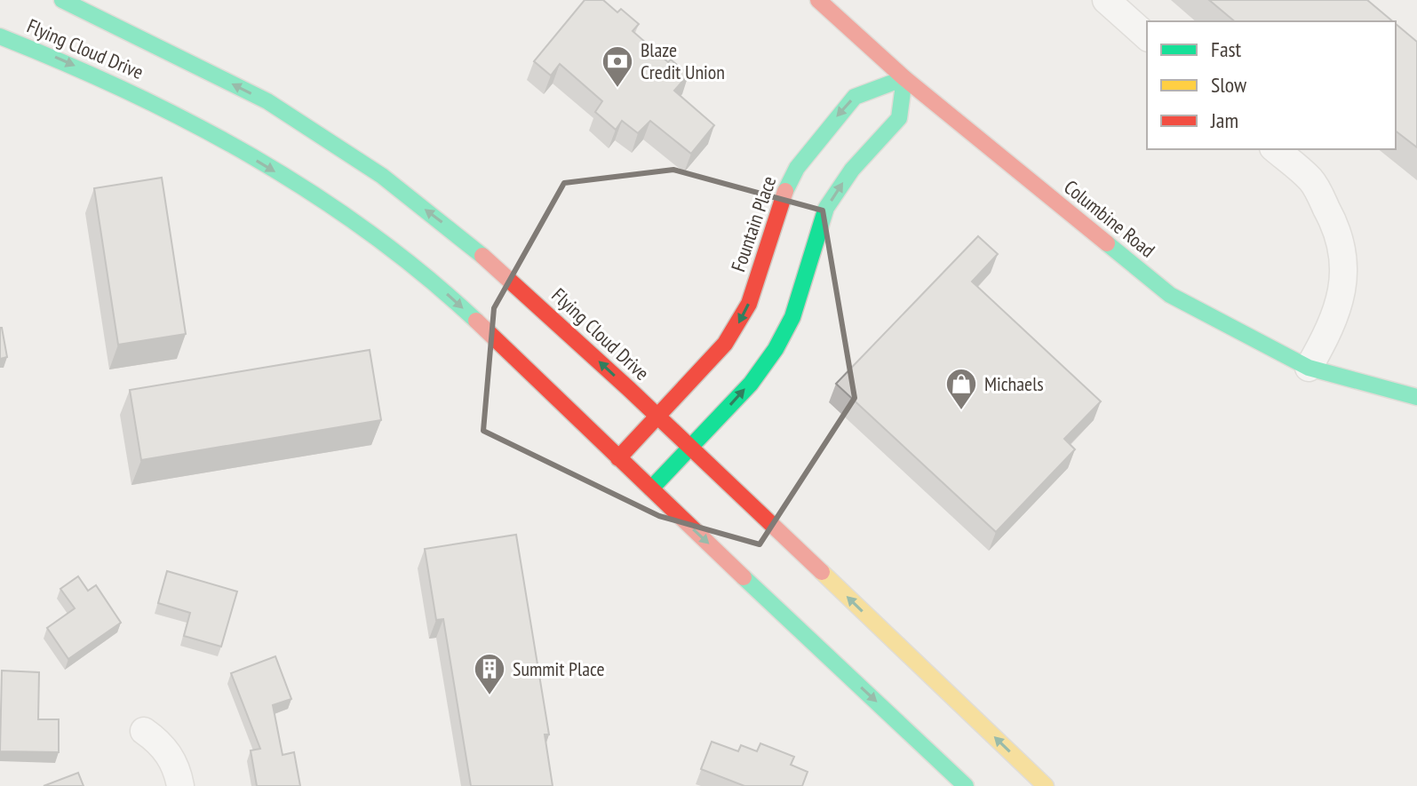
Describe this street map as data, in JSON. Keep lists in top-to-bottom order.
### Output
{
  "streets": {
    "main road": ["Flying Cloud Drive", "Columbine Road", "Fountain Place"]
  },
  "crossings": [
    ["Flying Cloud Drive", "Fountain Place"],
    ["Columbine Road", "Fountain Place"]
  ],
  "places": {
    "bank": ["Blaze Credit Union"],
    "shop": ["Michaels"],
    "building": ["Summit Place"]
  },
  "legend": ["Fast", "Slow", "Jam"]
}
